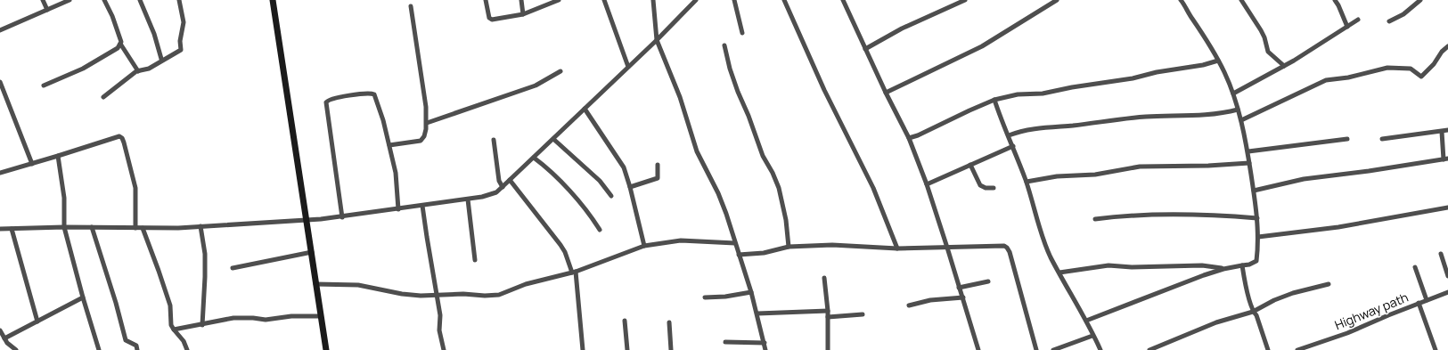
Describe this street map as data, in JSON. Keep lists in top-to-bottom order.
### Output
{
  "streets": {
    "street": ["Highway path"]
  }
}
